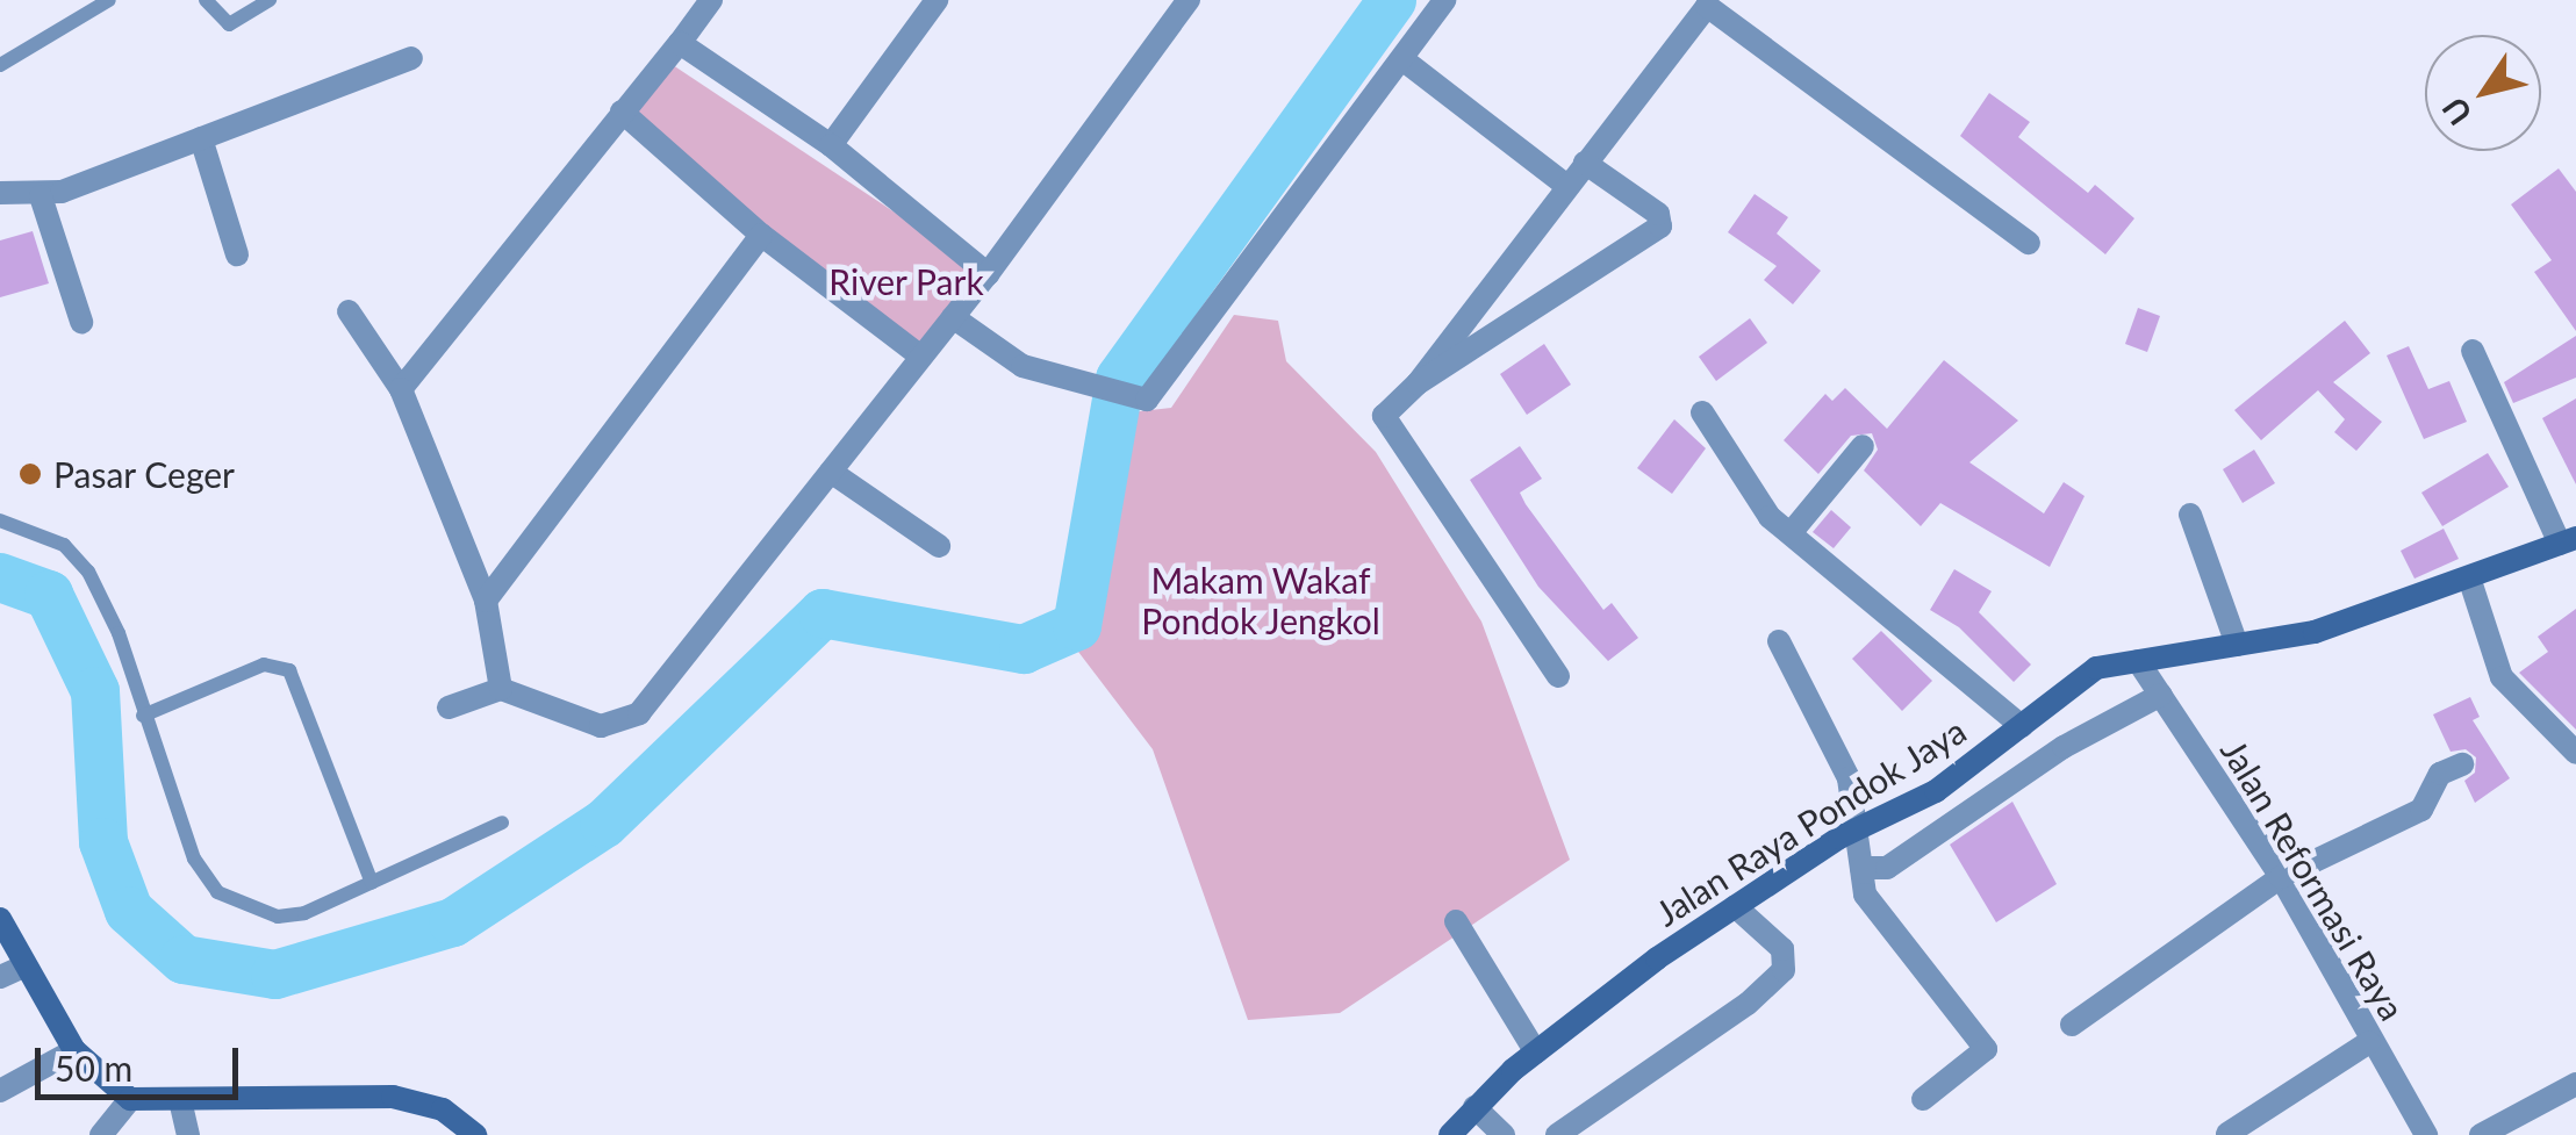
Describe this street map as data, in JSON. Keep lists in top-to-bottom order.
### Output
{
  "streets": {
    "main road": ["Jalan Raya Pondok Jaya"],
    "street": ["Jalan Reformasi Raya"]
  },
  "crossings": [
    ["Jalan Raya Pondok Jaya", "Jalan Reformasi Raya"]
  ],
  "parks": ["River Park", "Makam Wakaf Pondok Jengkol"],
  "places": ["Pasar Ceger"],
  "scale_bar": "50 m",
  "north": "bottom left"
}
